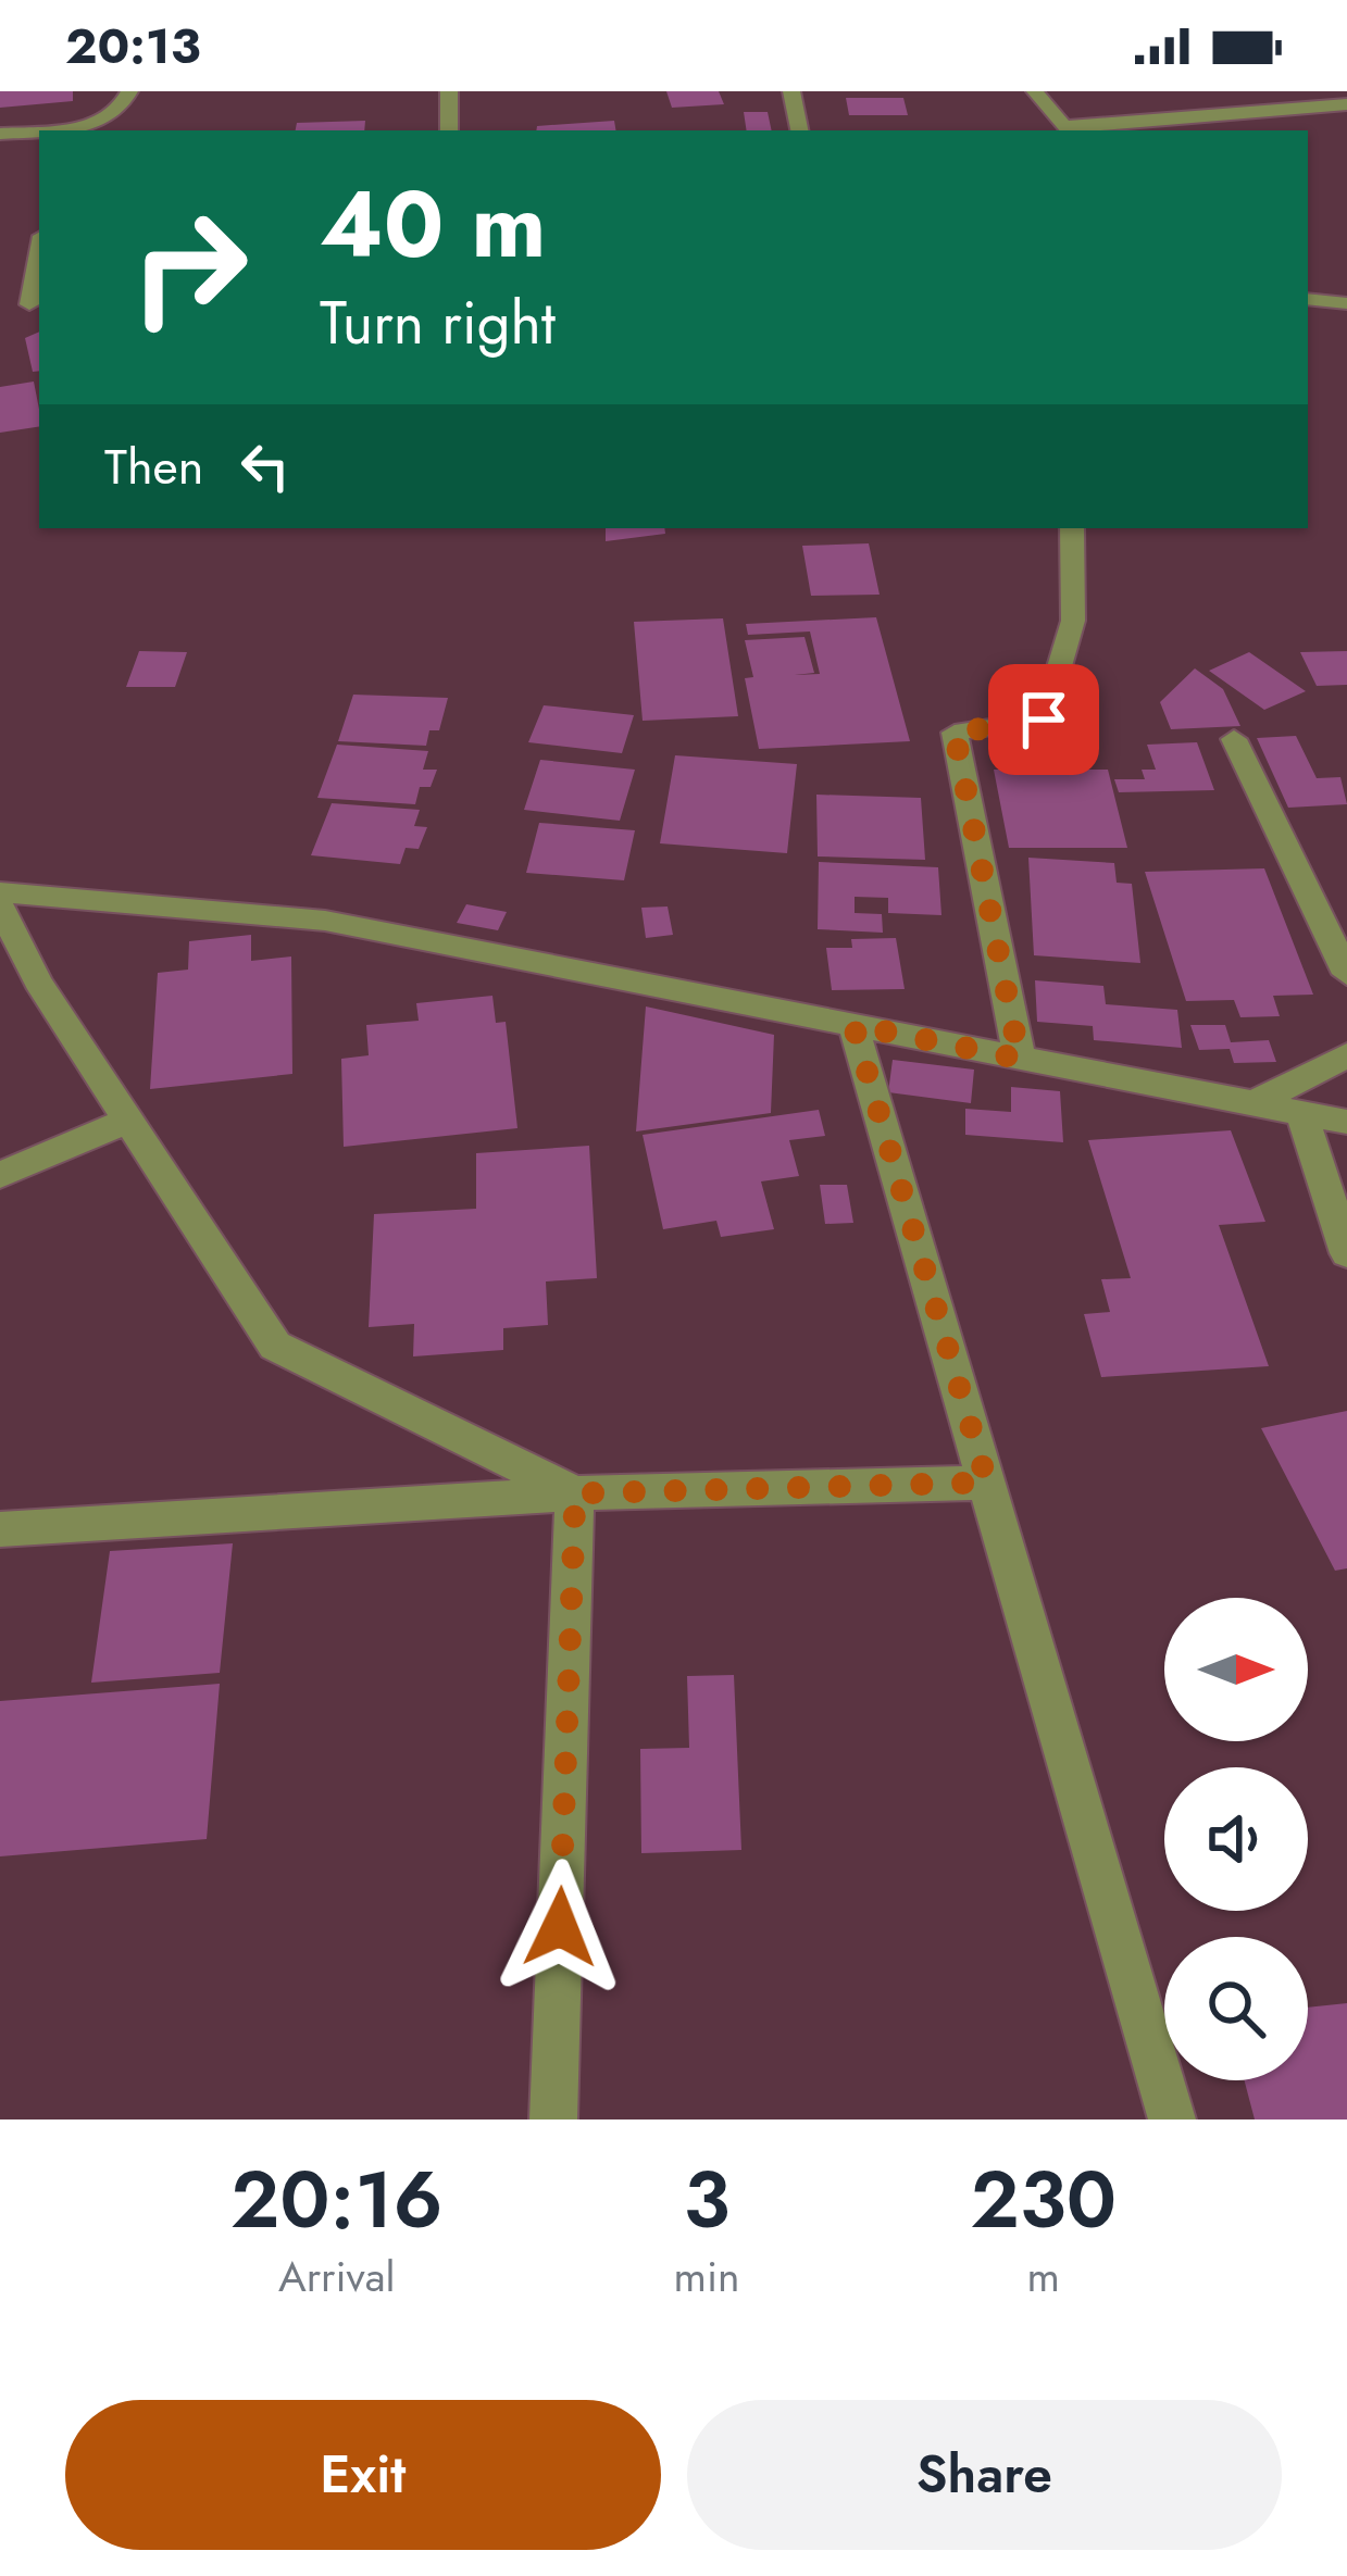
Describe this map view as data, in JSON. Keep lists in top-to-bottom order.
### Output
{
  "north": "right",
  "page": {
    "status": "20:13",
    "turn": ["40 m", "Turn right"],
    "then": "Then",
    "eta": [
      "20:16",
      "Arrival",
      "3",
      "min",
      "230",
      "m"
    ],
    "buttons": ["Exit", "Share"]
  }
}
